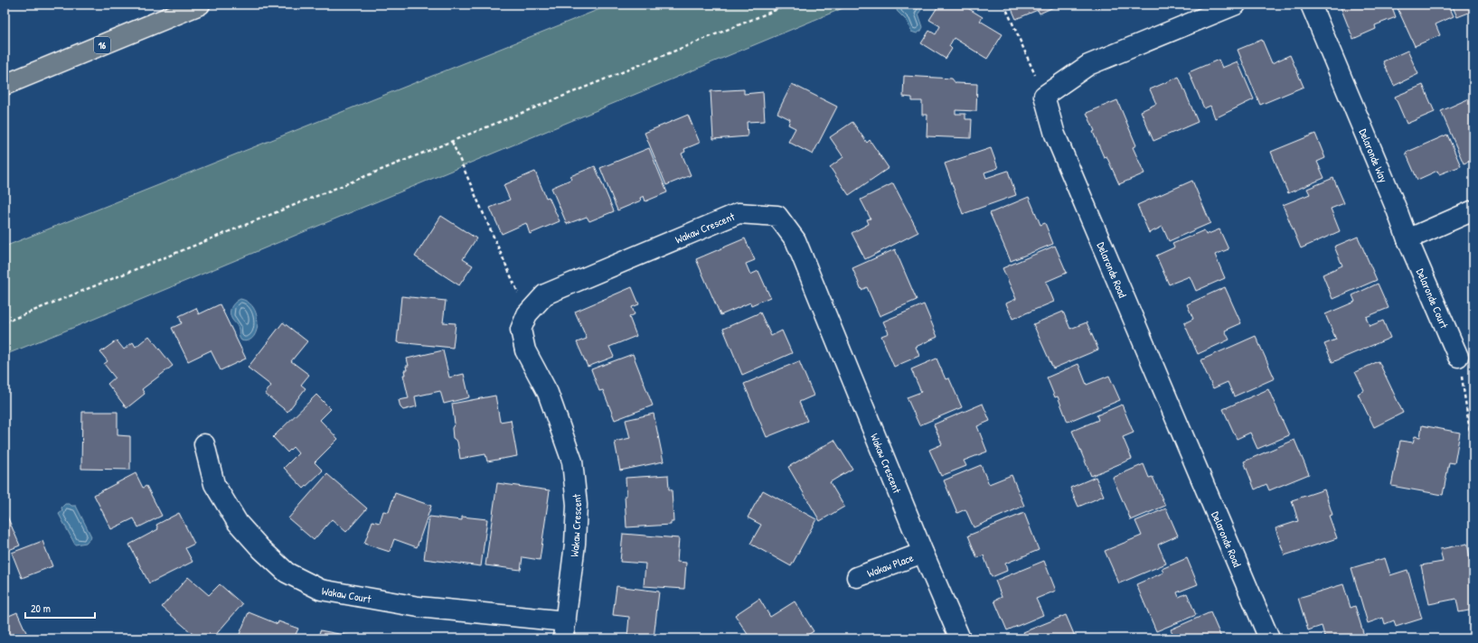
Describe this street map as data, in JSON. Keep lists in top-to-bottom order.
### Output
{
  "streets": {
    "highway": ["16"],
    "street": [
      "Delaronde Way",
      "Wakaw Crescent",
      "Delaronde Road",
      "Delaronde Court",
      "Wakaw Place",
      "Wakaw Court"
    ]
  },
  "crossings": [
    ["Delaronde Way", "Delaronde Court"],
    ["Wakaw Crescent", "Wakaw Place"],
    ["Wakaw Crescent", "Wakaw Court"]
  ],
  "scale_bar": "20 m"
}
